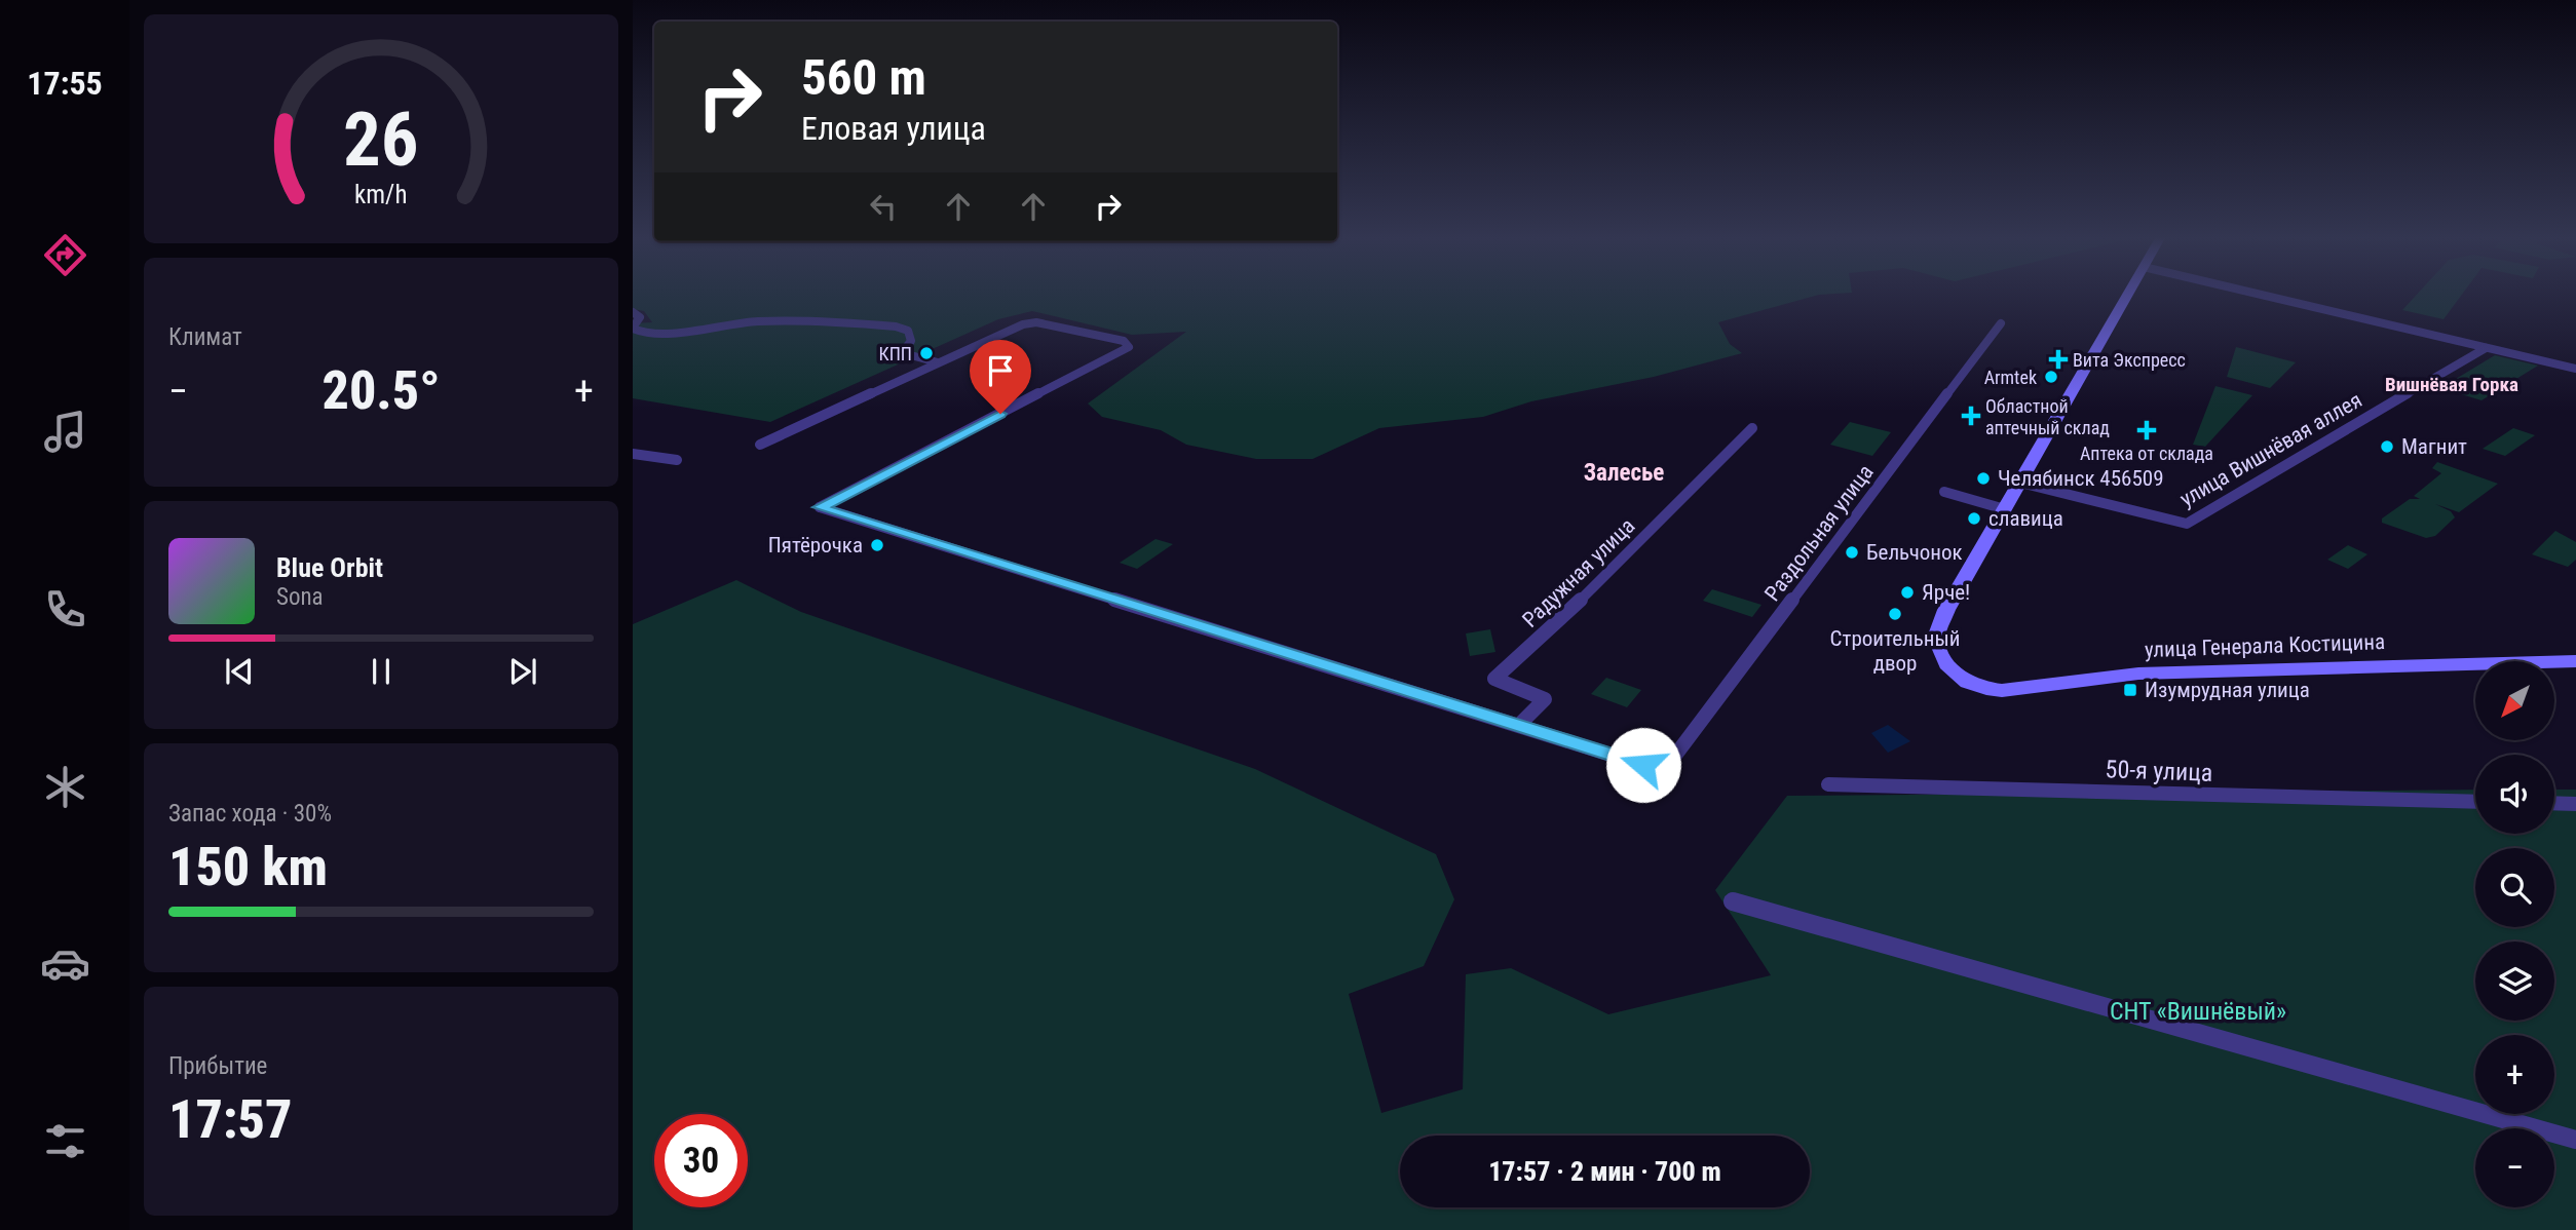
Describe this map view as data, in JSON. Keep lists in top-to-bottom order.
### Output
{
  "streets": {
    "street": [
      "улица Вишнёвая аллея",
      "Раздольная улица",
      "Радужная улица",
      "улица Генерала Костицина",
      "50-я улица"
    ]
  },
  "crossings": [
    ["Раздольная улица", "Радужная улица"]
  ],
  "districts": ["Вишнёвая Горка", "Залесье"],
  "parks": ["СНТ «Вишнёвый»"],
  "places": {
    "other": [
      "КПП",
      "Armtek",
      "Магнит",
      "Челябинск 456509",
      "славица",
      "Пятёрочка",
      "Бельчонок",
      "Ярче!",
      "Строительный двор"
    ],
    "health": ["Вита Экспресс", "Областной аптечный склад", "Аптека от склада"],
    "transit": ["Изумрудная улица"]
  },
  "north": "bottom left",
  "page": {
    "tabs": "17:55",
    "turn": ["560 m", "Еловая улица"],
    "tile": [
      "Климат",
      ["Запас хода · 30%", "150 km"],
      ["Прибытие", "17:57"]
    ],
    "heat": ["−", "20.5°", "+"],
    "song": ["Blue Orbit", "Sona"],
    "map_buttons": ["+", "−"],
    "limit": "30",
    "trip": "17:57 · 2 мин · 700 m",
    "gauge": ["26", "km/h"]
  }
}
